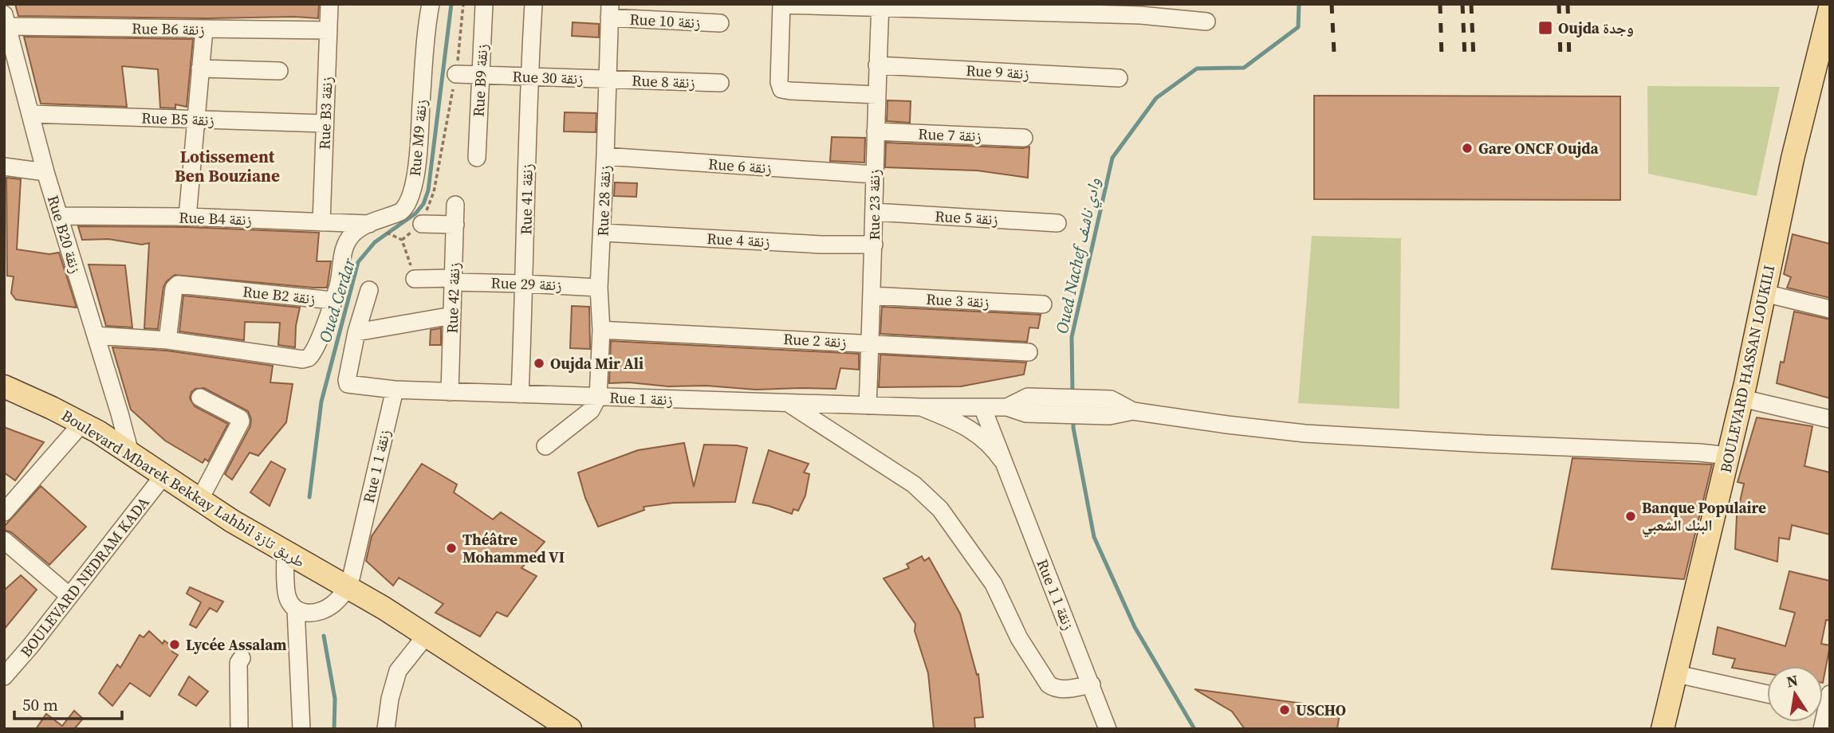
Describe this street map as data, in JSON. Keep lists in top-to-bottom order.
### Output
{
  "streets": {
    "main road": ["BOULEVARD HASSAN LOUKILI", "Boulevard Mbarek Bekkay Lahbil طريق تازة"],
    "street": [
      "Rue 10 زنقة",
      "Rue B6 زنقة",
      "Rue 9 زنقة",
      "Rue 30 زنقة",
      "Rue B9 زنقة",
      "Rue 8 زنقة",
      "Rue B3 زنقة",
      "Rue B5 زنقة",
      "Rue 7 زنقة",
      "Rue M9 زنقة",
      "Rue 6 زنقة",
      "Rue 41 زنقة",
      "Rue 28 زنقة",
      "Rue 23 زنقة",
      "Rue 5 زنقة",
      "Rue B4 زنقة",
      "Rue B20 زنقة",
      "Rue 4 زنقة",
      "Rue 29 زنقة",
      "Rue B2 زنقة",
      "Rue 42 زنقة",
      "Rue 3 زنقة",
      "Rue 2 زنقة",
      "Rue زنقة 1",
      "Rue 1 زنقة 1",
      "BOULEVARD NEDRAM KADA"
    ]
  },
  "crossings": [
    ["Rue 10 زنقة", "Rue 28 زنقة"],
    ["Rue B6 زنقة", "Rue B3 زنقة"],
    ["Rue B6 زنقة", "Rue B20 زنقة"],
    ["Rue 9 زنقة", "Rue 23 زنقة"],
    ["Rue 30 زنقة", "Rue B9 زنقة"],
    ["Rue 30 زنقة", "Rue 8 زنقة"],
    ["Rue 30 زنقة", "Rue 41 زنقة"],
    ["Rue 30 زنقة", "Rue 28 زنقة"],
    ["Rue 8 زنقة", "Rue 28 زنقة"],
    ["Rue B3 زنقة", "Rue B5 زنقة"],
    ["Rue B3 زنقة", "Rue B4 زنقة"],
    ["Rue B5 زنقة", "Rue B20 زنقة"],
    ["Rue 7 زنقة", "Rue 23 زنقة"],
    ["Rue M9 زنقة", "Rue B4 زنقة"],
    ["Rue M9 زنقة", "Rue B2 زنقة"],
    ["Rue 6 زنقة", "Rue 28 زنقة"],
    ["Rue 6 زنقة", "Rue 23 زنقة"],
    ["Rue 41 زنقة", "Rue 29 زنقة"],
    ["Rue 41 زنقة", "Rue زنقة 1"],
    ["Rue 28 زنقة", "Rue 4 زنقة"],
    ["Rue 28 زنقة", "Rue 29 زنقة"],
    ["Rue 28 زنقة", "Rue 2 زنقة"],
    ["Rue 28 زنقة", "Rue زنقة 1"],
    ["Rue 23 زنقة", "Rue 5 زنقة"],
    ["Rue 23 زنقة", "Rue 4 زنقة"],
    ["Rue 23 زنقة", "Rue 3 زنقة"],
    ["Rue 23 زنقة", "Rue 2 زنقة"],
    ["Rue 23 زنقة", "Rue زنقة 1"],
    ["Rue B4 زنقة", "Rue B20 زنقة"],
    ["Rue B20 زنقة", "Rue B2 زنقة"],
    ["Rue B20 زنقة", "Boulevard Mbarek Bekkay Lahbil طريق تازة"],
    ["Rue 29 زنقة", "Rue 42 زنقة"],
    ["Rue 42 زنقة", "Rue زنقة 1"],
    ["Rue زنقة 1", "Rue 1 زنقة 1"],
    ["Rue 1 زنقة 1", "Boulevard Mbarek Bekkay Lahbil طريق تازة"],
    ["Boulevard Mbarek Bekkay Lahbil طريق تازة", "BOULEVARD NEDRAM KADA"]
  ],
  "districts": ["Lotissement Ben Bouziane"],
  "water": ["Oued Nachef وادي ناشف", "Oued Cerdar"],
  "places": {
    "transit": ["Oujda وجدة"],
    "other": [
      "Gare ONCF Oujda",
      "Oujda Mir Ali",
      "Banque Populaire البنك الشعبي",
      "Théâtre Mohammed VI",
      "Lycée Assalam",
      "USCHO"
    ]
  },
  "scale_bar": "50 m",
  "north": "top"
}
